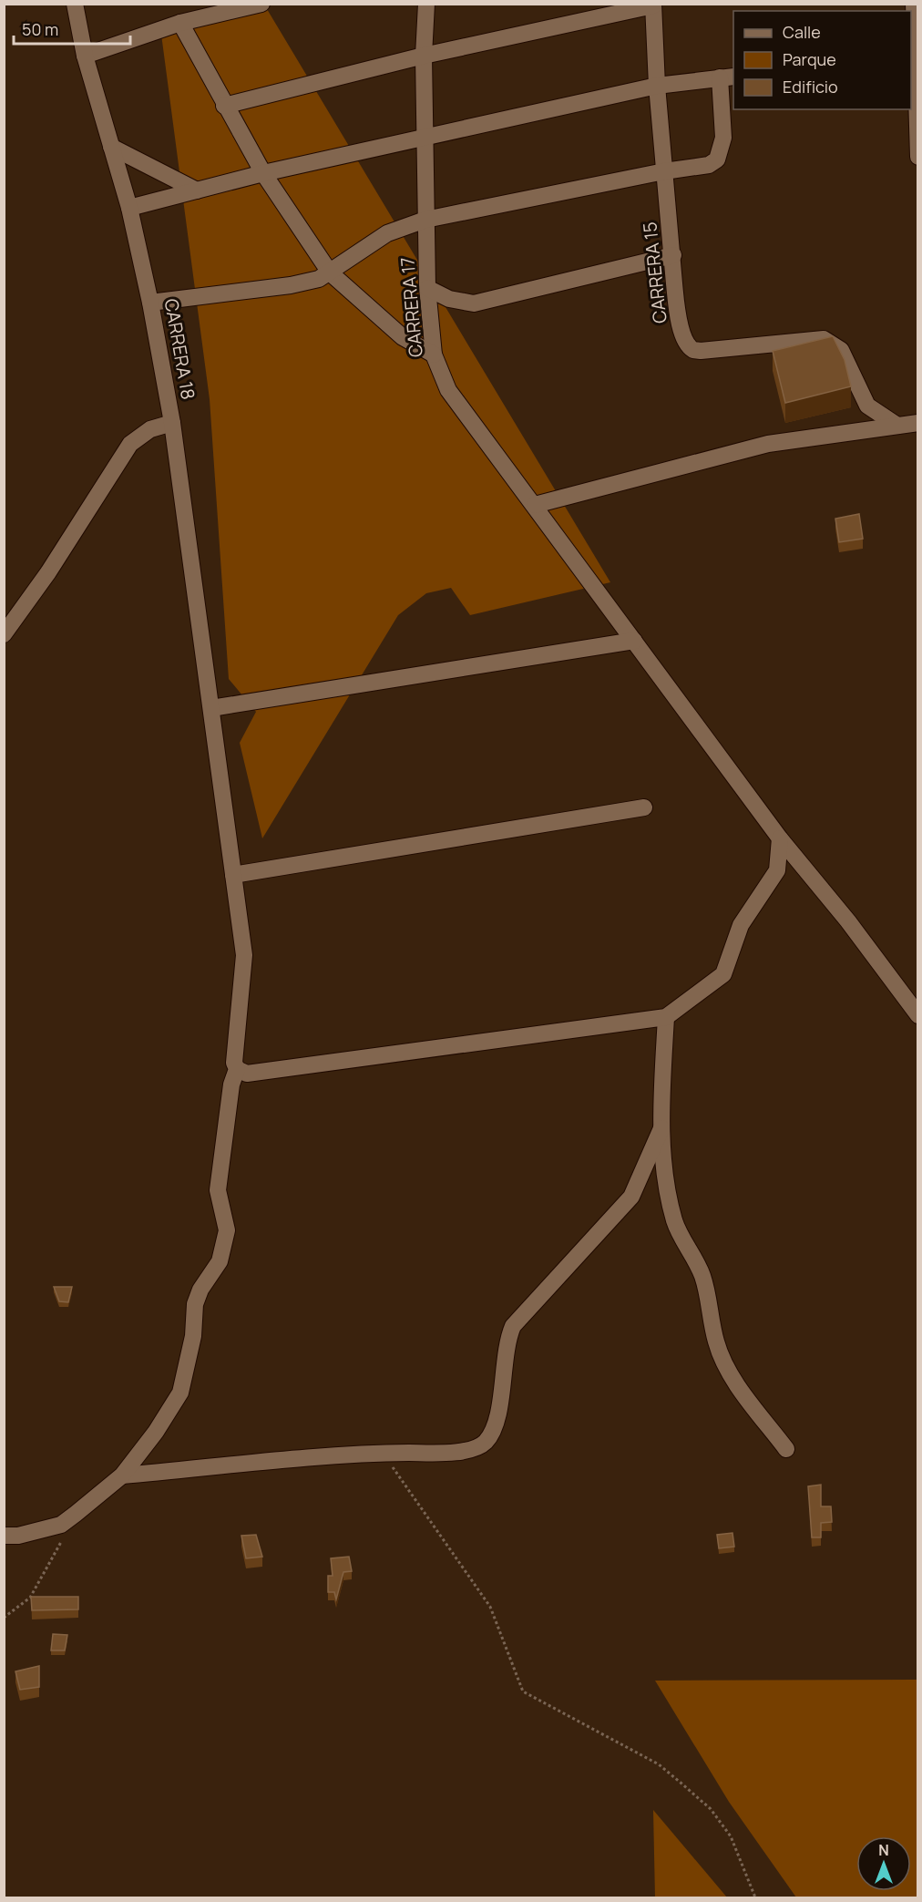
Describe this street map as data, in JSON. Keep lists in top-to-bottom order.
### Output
{
  "streets": {
    "street": ["CARRERA 15", "CARRERA 17", "CARRERA 18"]
  },
  "legend": ["Calle", "Parque", "Edificio"],
  "scale_bar": "50 m",
  "north": "top"
}
